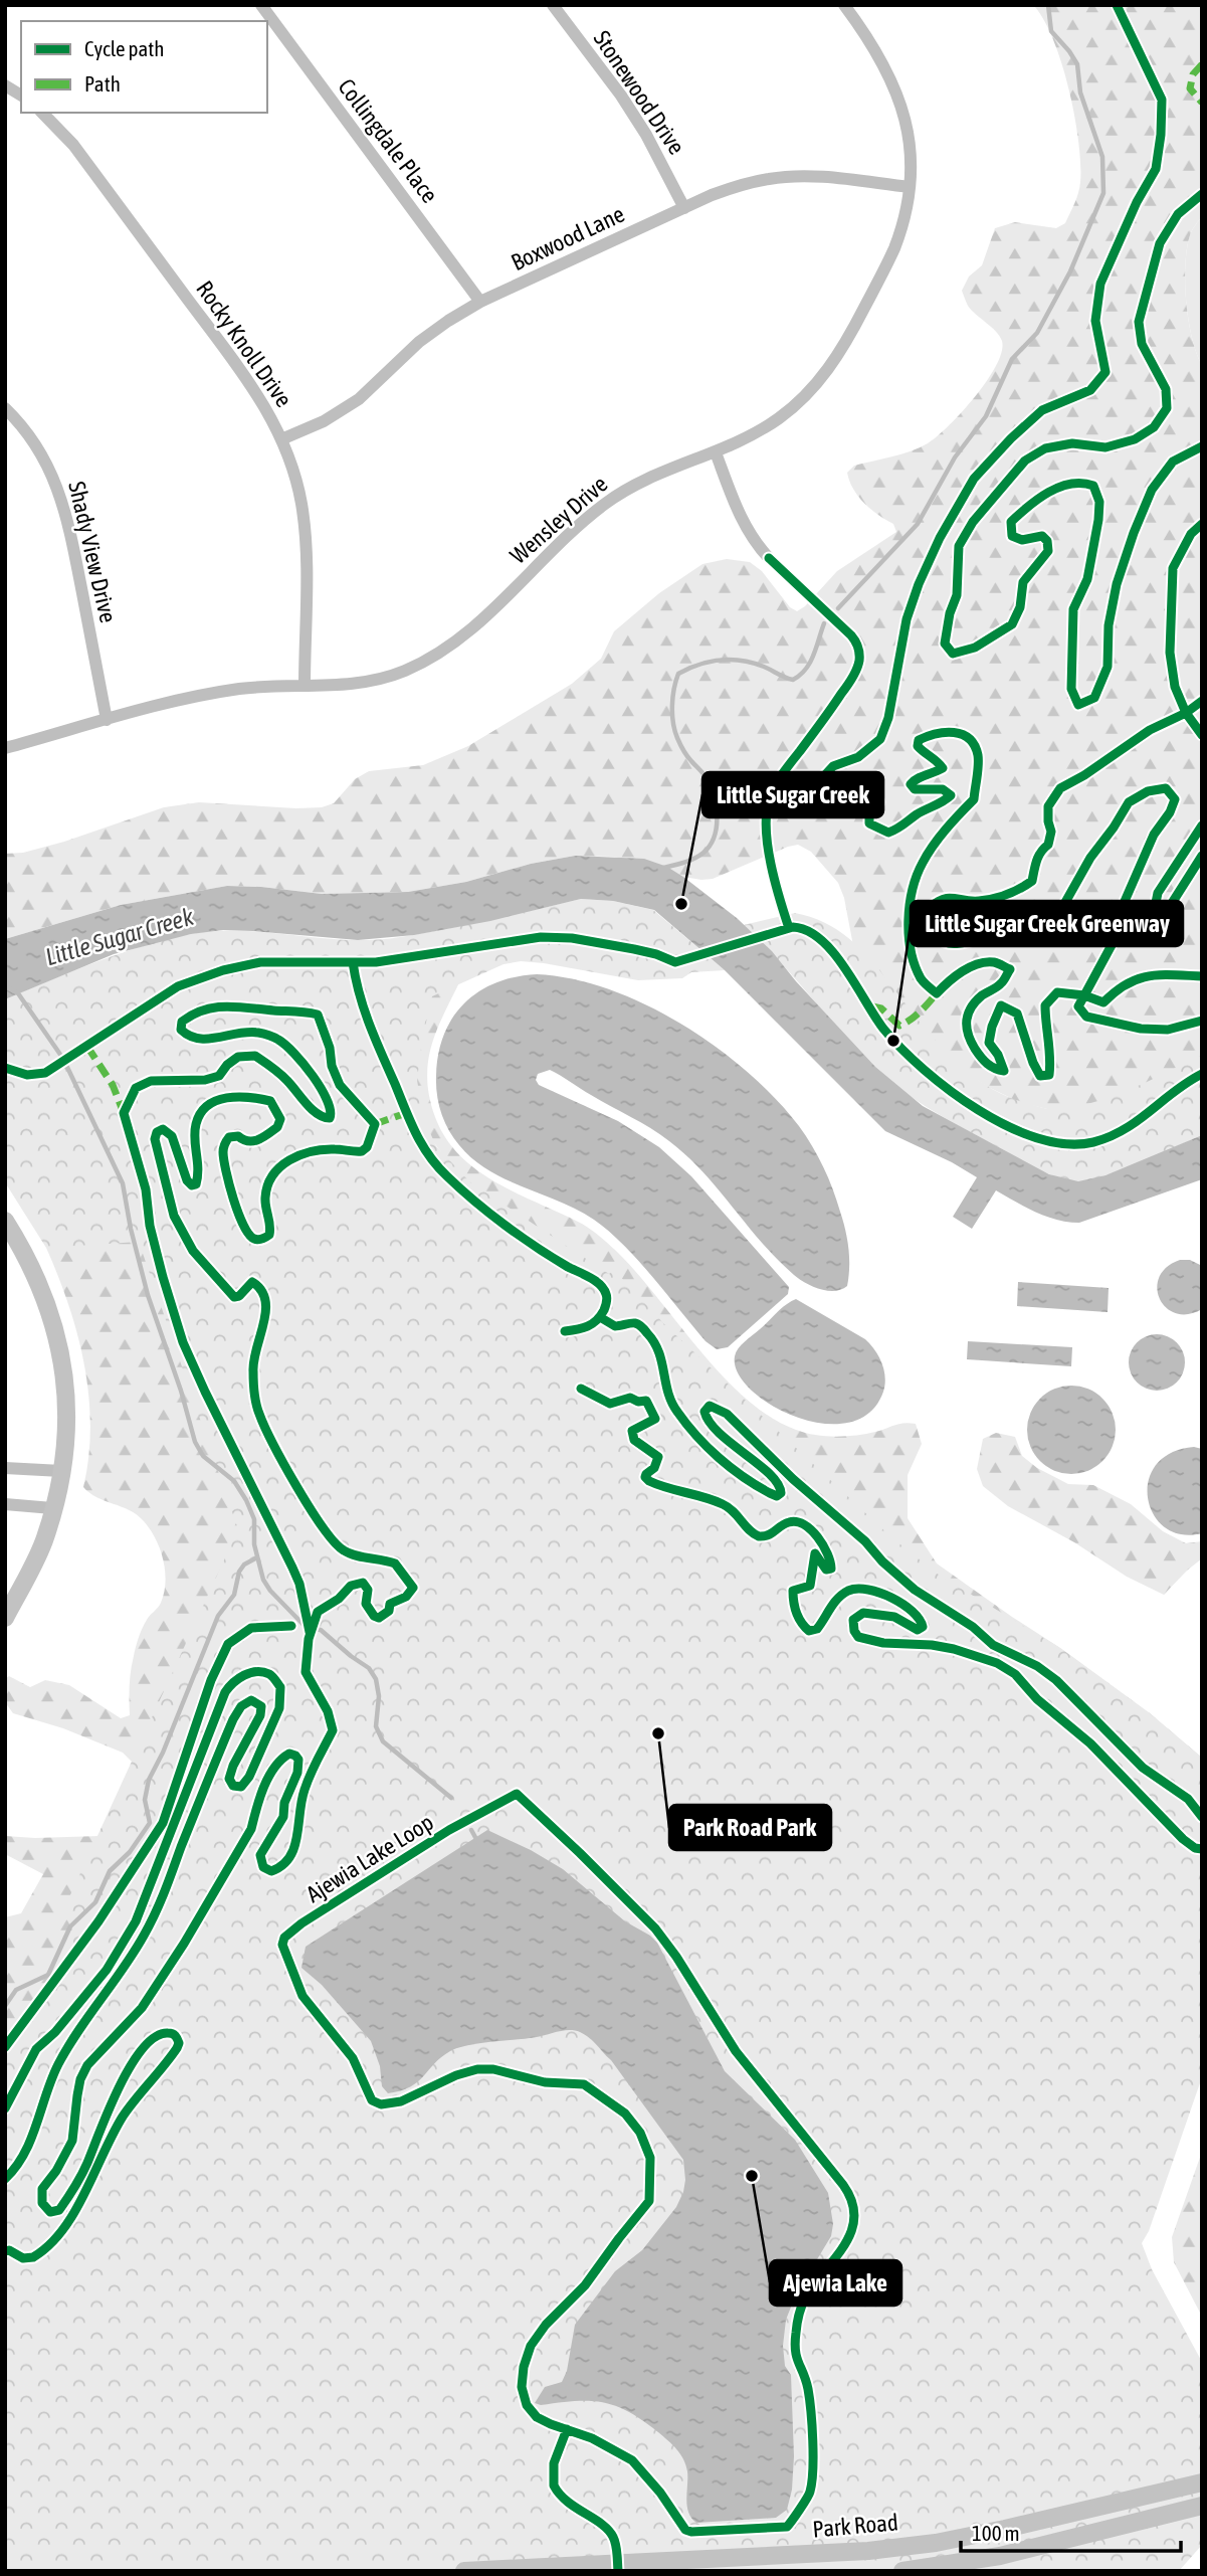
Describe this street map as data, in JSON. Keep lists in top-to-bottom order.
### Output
{
  "streets": {
    "main road": ["Park Road"],
    "street": [
      "Stonewood Drive",
      "Collingdale Place",
      "Boxwood Lane",
      "Rocky Knoll Drive",
      "Wensley Drive",
      "Shady View Drive"
    ],
    "cycle path": ["Ajewia Lake Loop"]
  },
  "crossings": [
    ["Stonewood Drive", "Boxwood Lane"],
    ["Collingdale Place", "Boxwood Lane"],
    ["Boxwood Lane", "Rocky Knoll Drive"],
    ["Boxwood Lane", "Wensley Drive"],
    ["Rocky Knoll Drive", "Wensley Drive"],
    ["Wensley Drive", "Shady View Drive"]
  ],
  "water": ["Little Sugar Creek"],
  "places": [
    "Little Sugar Creek",
    "Little Sugar Creek Greenway",
    "Park Road Park",
    "Ajewia Lake"
  ],
  "legend": ["Cycle path", "Path"],
  "scale_bar": "100 m"
}
